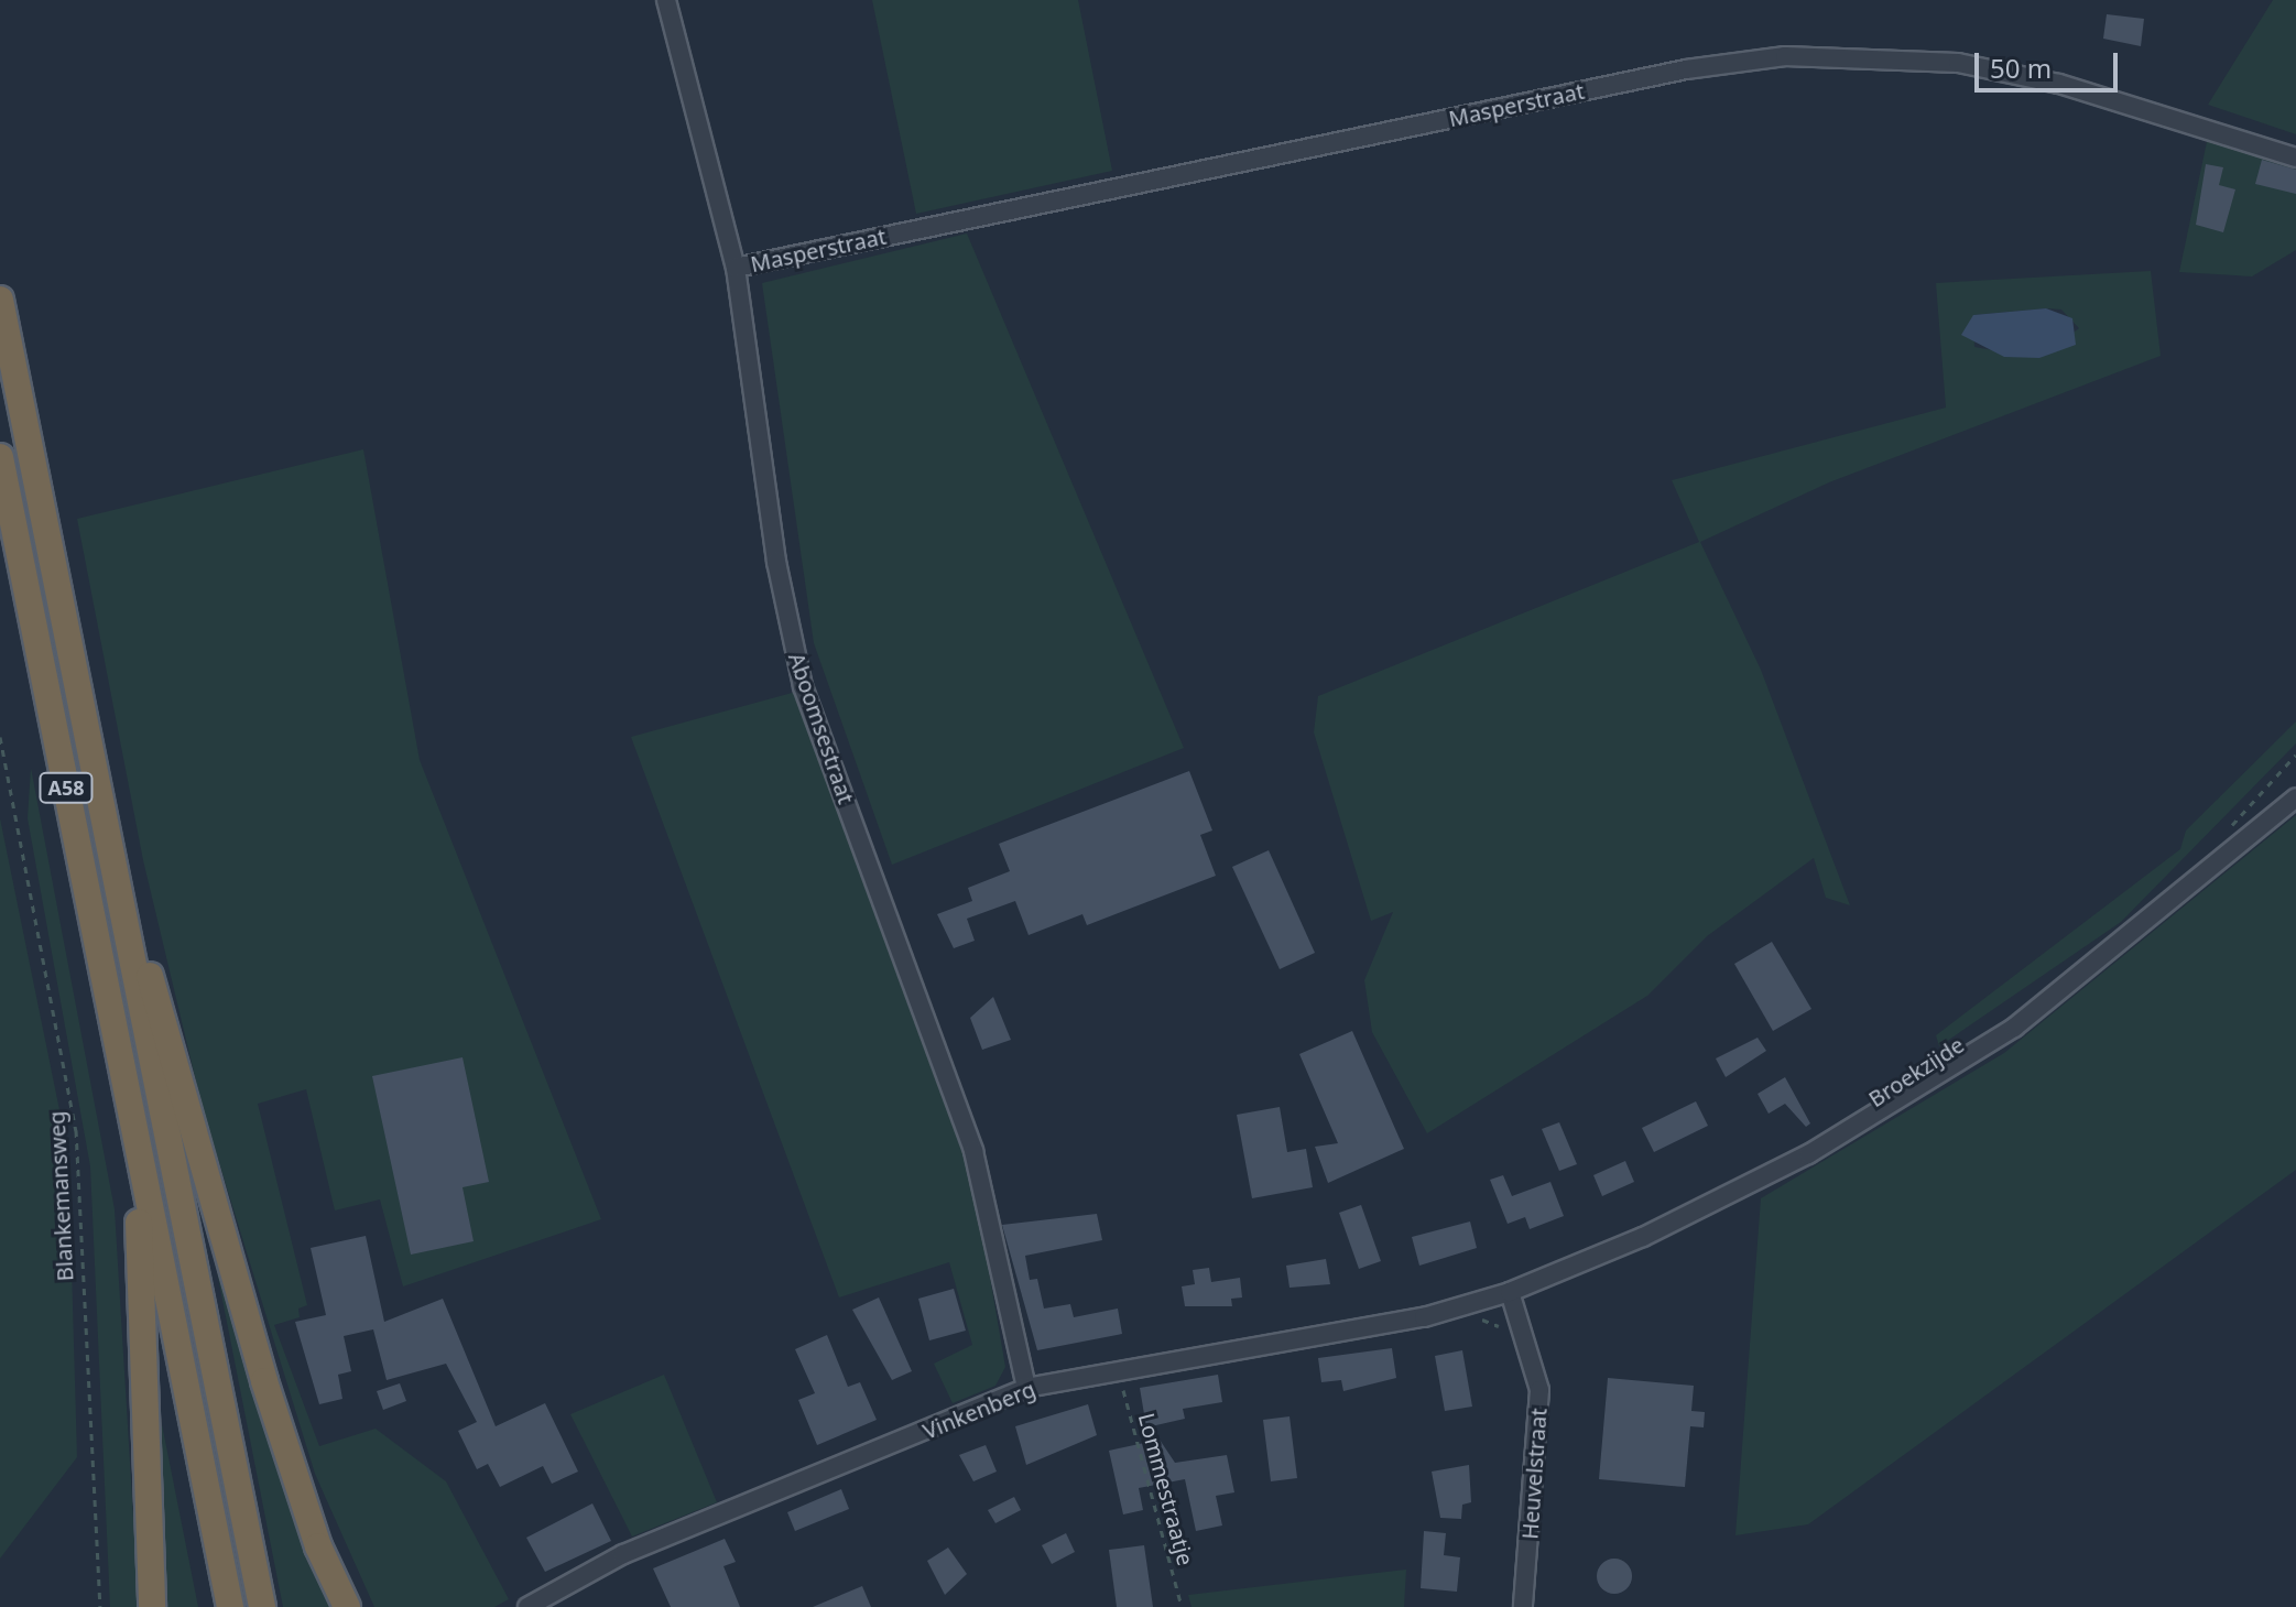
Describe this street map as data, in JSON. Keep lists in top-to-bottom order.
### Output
{
  "streets": {
    "highway": ["A58"],
    "street": [
      "Masperstraat",
      "Aboomsestraat",
      "Broekzijde",
      "Vinkenberg",
      "Heuvelstraat"
    ],
    "path": ["Blankemansweg", "Lommestraatje"]
  },
  "crossings": [
    ["Masperstraat", "Aboomsestraat"],
    ["Aboomsestraat", "Vinkenberg"],
    ["Broekzijde", "Vinkenberg"],
    ["Broekzijde", "Heuvelstraat"],
    ["Vinkenberg", "Heuvelstraat"]
  ],
  "scale_bar": "50 m"
}
